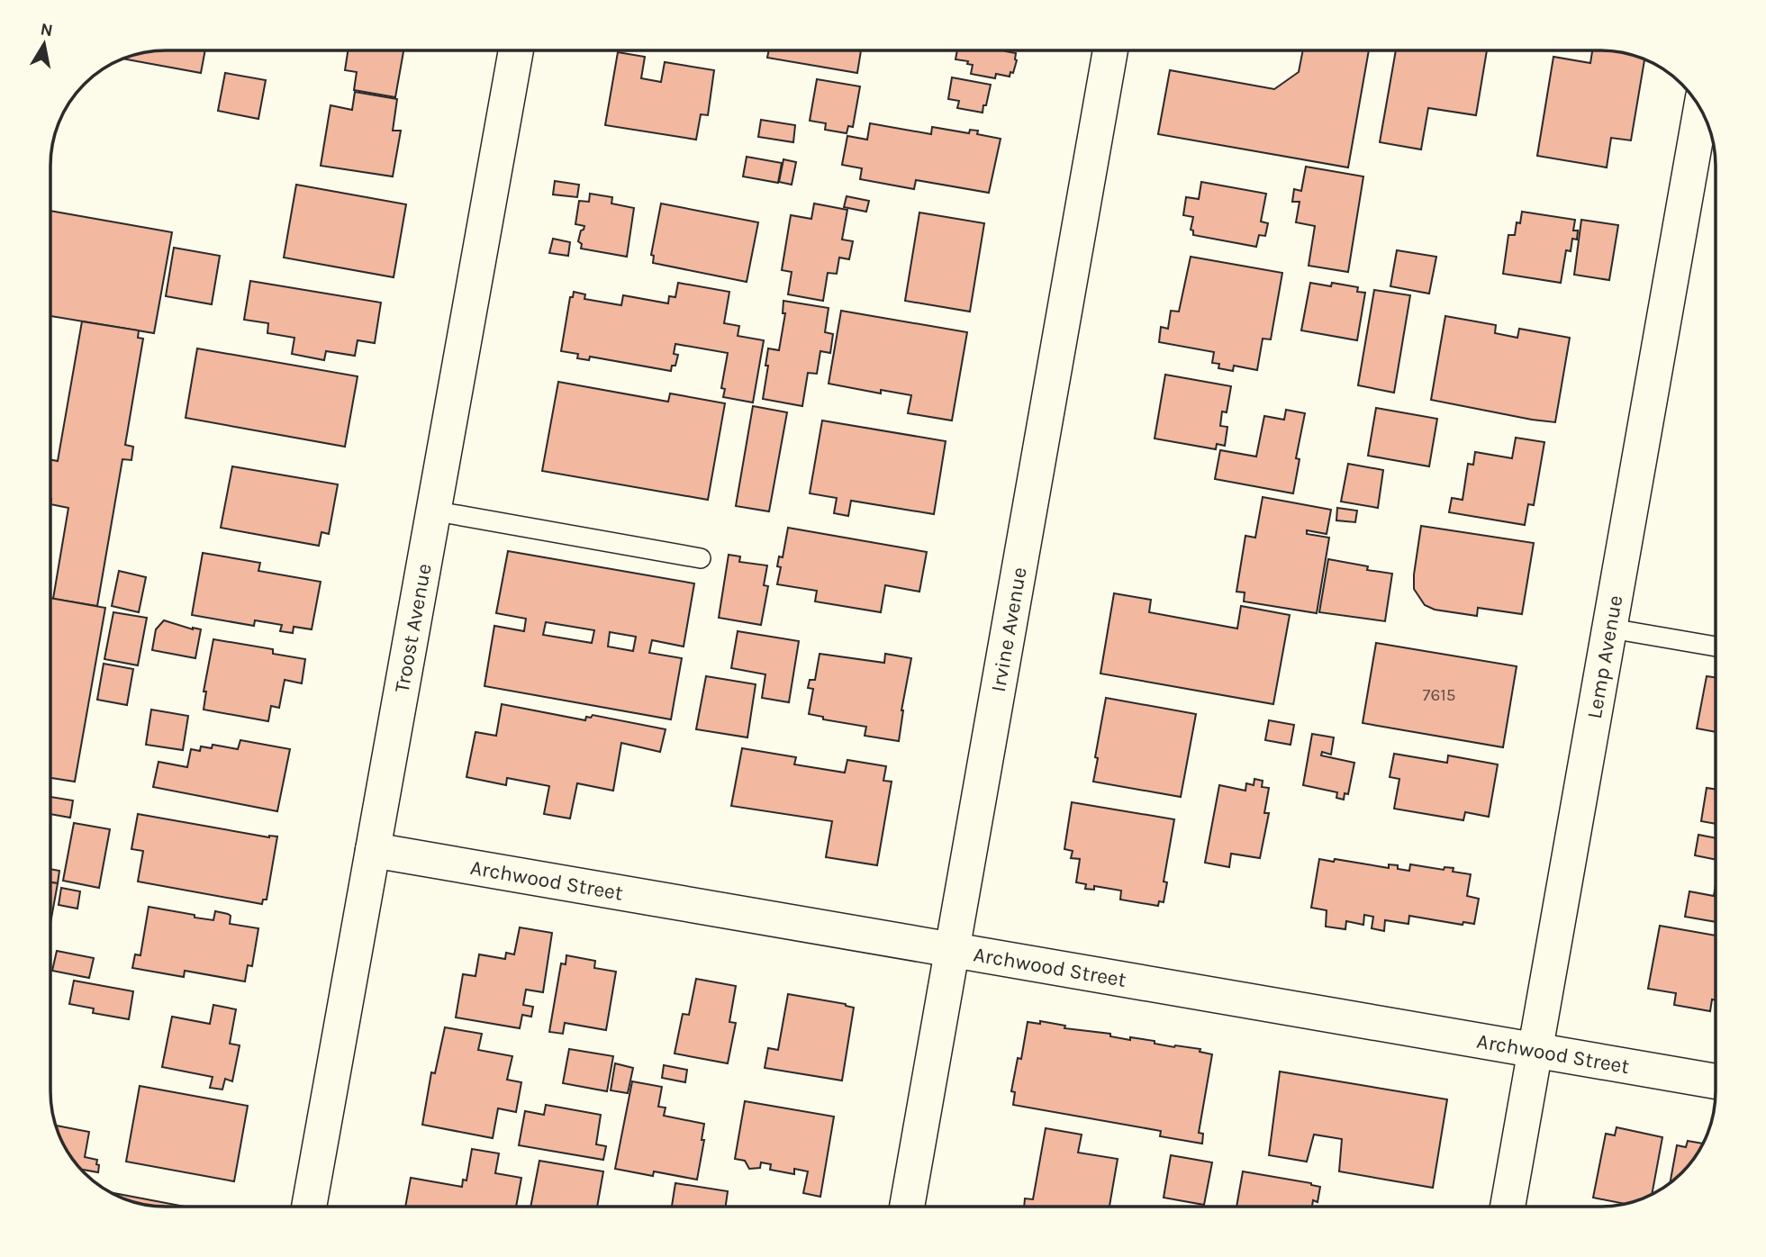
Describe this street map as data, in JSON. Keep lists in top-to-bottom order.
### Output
{
  "streets": {
    "street": [
      "Troost Avenue",
      "Irvine Avenue",
      "Lemp Avenue",
      "Archwood Street"
    ]
  },
  "crossings": [
    ["Troost Avenue", "Archwood Street"],
    ["Irvine Avenue", "Archwood Street"],
    ["Lemp Avenue", "Archwood Street"]
  ],
  "house_numbers": ["7615"],
  "north": "top"
}
